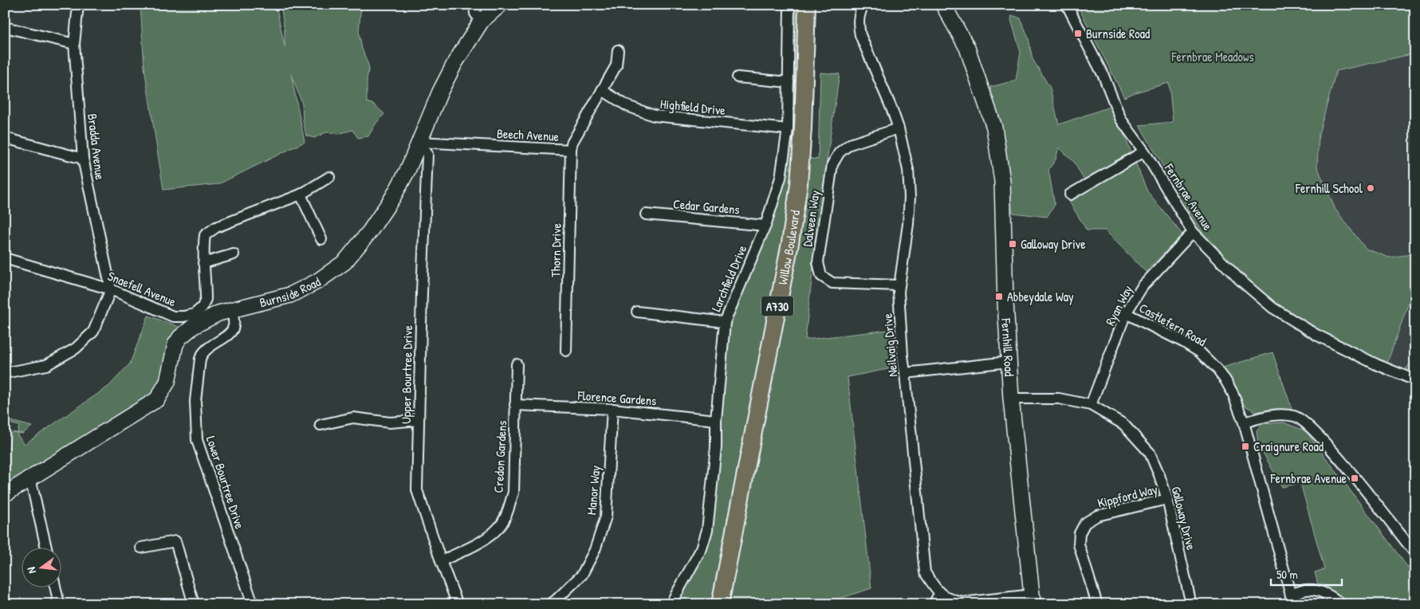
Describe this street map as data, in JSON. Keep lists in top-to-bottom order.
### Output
{
  "streets": {
    "main road": ["Willow Boulevard", "A730"],
    "street": [
      "Highfield Drive",
      "Beech Avenue",
      "Bradda Avenue",
      "Fernbrae Avenue",
      "Cedar Gardens",
      "Dalveen Way",
      "Thorn Drive",
      "Larchfield Drive",
      "Snaefell Avenue",
      "Burnside Road",
      "Ryan Way",
      "Castlefern Road",
      "Neilvaig Drive",
      "Fernhill Road",
      "Upper Bourtree Drive",
      "Florence Gardens",
      "Credon Gardens",
      "Lower Bourtree Drive",
      "Manor Way",
      "Kippford Way",
      "Galloway Drive"
    ]
  },
  "crossings": [
    ["Highfield Drive", "Beech Avenue"],
    ["Highfield Drive", "Larchfield Drive"],
    ["Beech Avenue", "Thorn Drive"],
    ["Beech Avenue", "Burnside Road"],
    ["Beech Avenue", "Upper Bourtree Drive"],
    ["Bradda Avenue", "Snaefell Avenue"],
    ["Fernbrae Avenue", "Ryan Way"],
    ["Cedar Gardens", "Larchfield Drive"],
    ["Dalveen Way", "Neilvaig Drive"],
    ["Larchfield Drive", "Florence Gardens"],
    ["Burnside Road", "Upper Bourtree Drive"],
    ["Burnside Road", "Lower Bourtree Drive"],
    ["Ryan Way", "Castlefern Road"],
    ["Ryan Way", "Galloway Drive"],
    ["Neilvaig Drive", "Fernhill Road"],
    ["Fernhill Road", "Galloway Drive"],
    ["Upper Bourtree Drive", "Credon Gardens"],
    ["Florence Gardens", "Credon Gardens"],
    ["Florence Gardens", "Manor Way"],
    ["Kippford Way", "Galloway Drive"]
  ],
  "parks": ["Fernbrae Meadows"],
  "places": {
    "transit": [
      "Burnside Road",
      "Galloway Drive",
      "Abbeydale Way",
      "Craignure Road",
      "Fernbrae Avenue"
    ],
    "other": ["Fernhill School"]
  },
  "scale_bar": "50 m",
  "north": "left"
}
